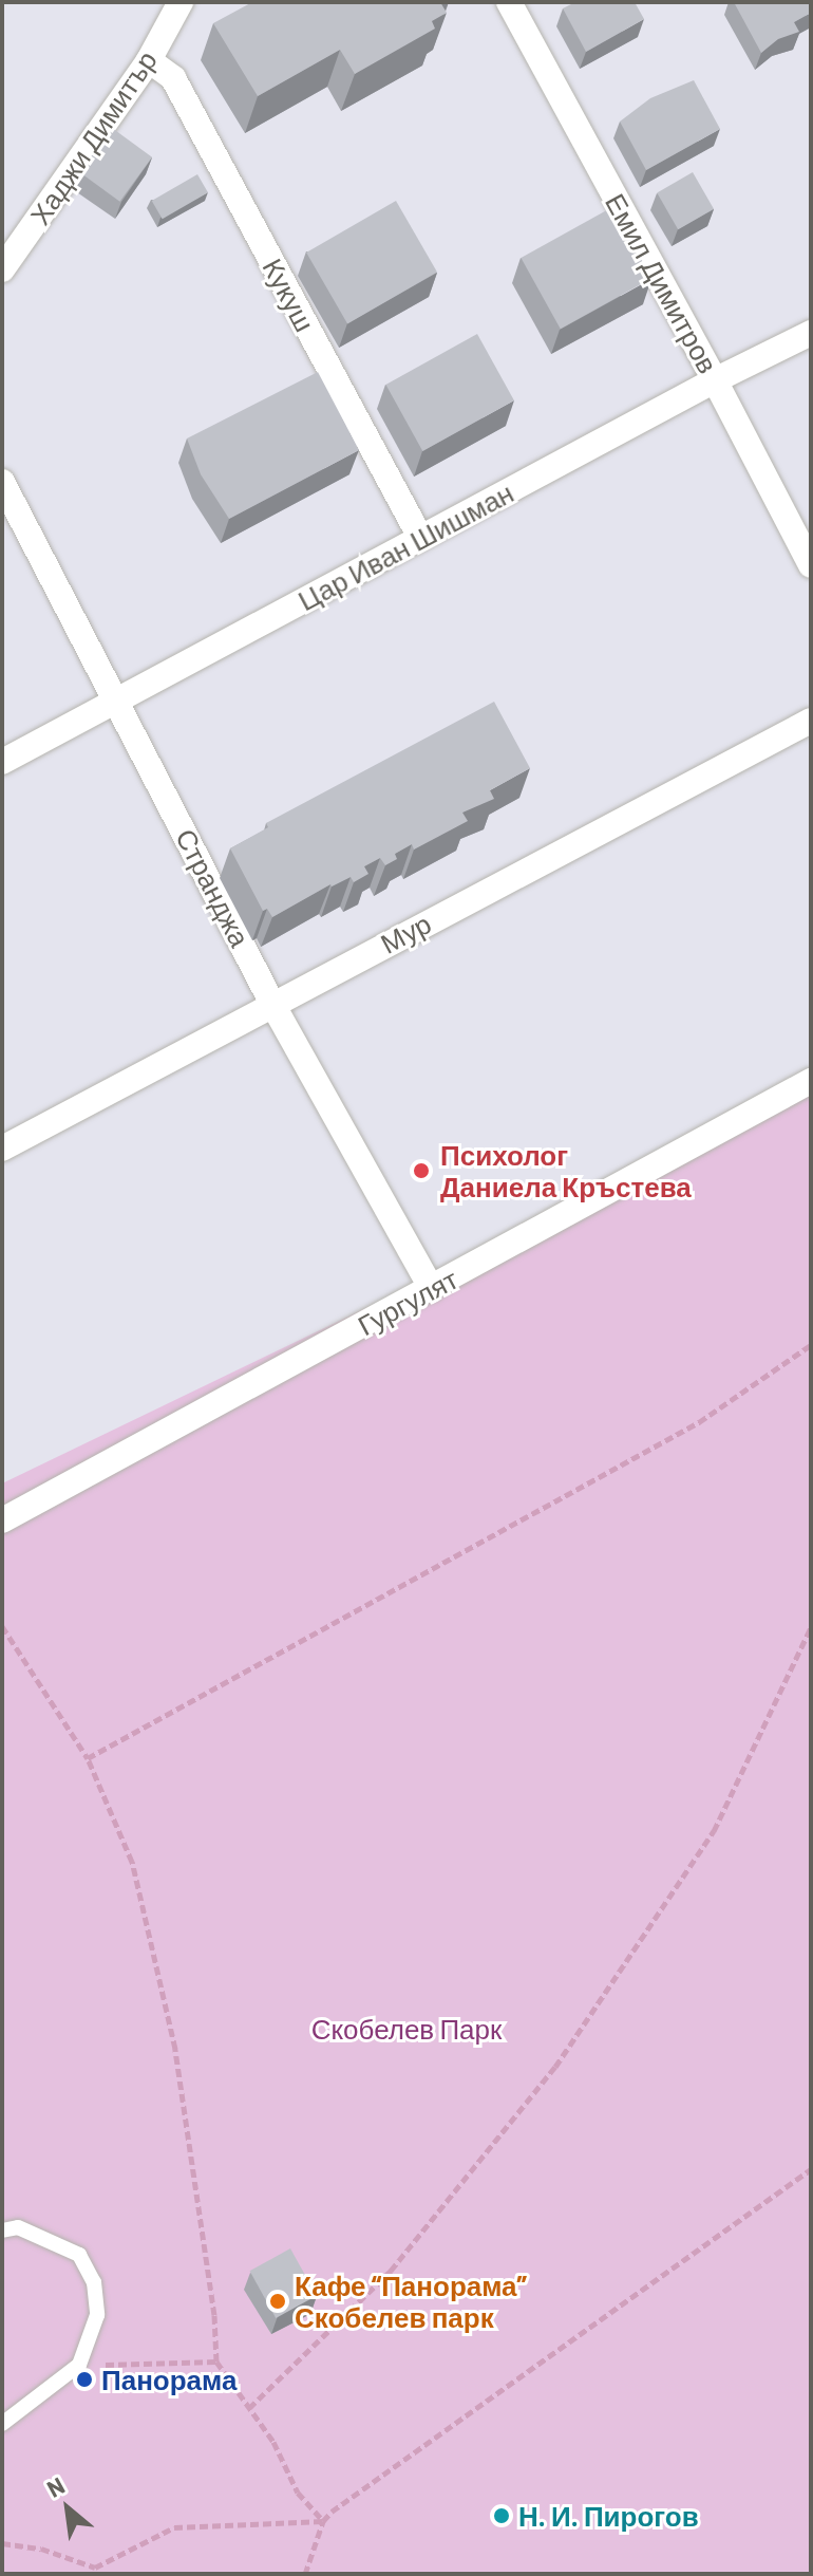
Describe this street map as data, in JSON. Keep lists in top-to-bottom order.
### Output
{
  "streets": {
    "street": [
      "Хаджи Димитър",
      "Емил Димитров",
      "Кукуш",
      "Цар Иван Шишман",
      "Странджа",
      "Мур",
      "Гургулят"
    ]
  },
  "crossings": [
    ["Хаджи Димитър", "Кукуш"],
    ["Емил Димитров", "Цар Иван Шишман"],
    ["Кукуш", "Цар Иван Шишман"],
    ["Цар Иван Шишман", "Странджа"],
    ["Странджа", "Мур"],
    ["Странджа", "Гургулят"]
  ],
  "parks": ["Скобелев Парк"],
  "places": [
    "Психолог Даниела Кръстева",
    "Кафе “Панорама” Скобелев парк",
    "Панорама",
    "Н. И. Пирогов"
  ],
  "north": "top left"
}
